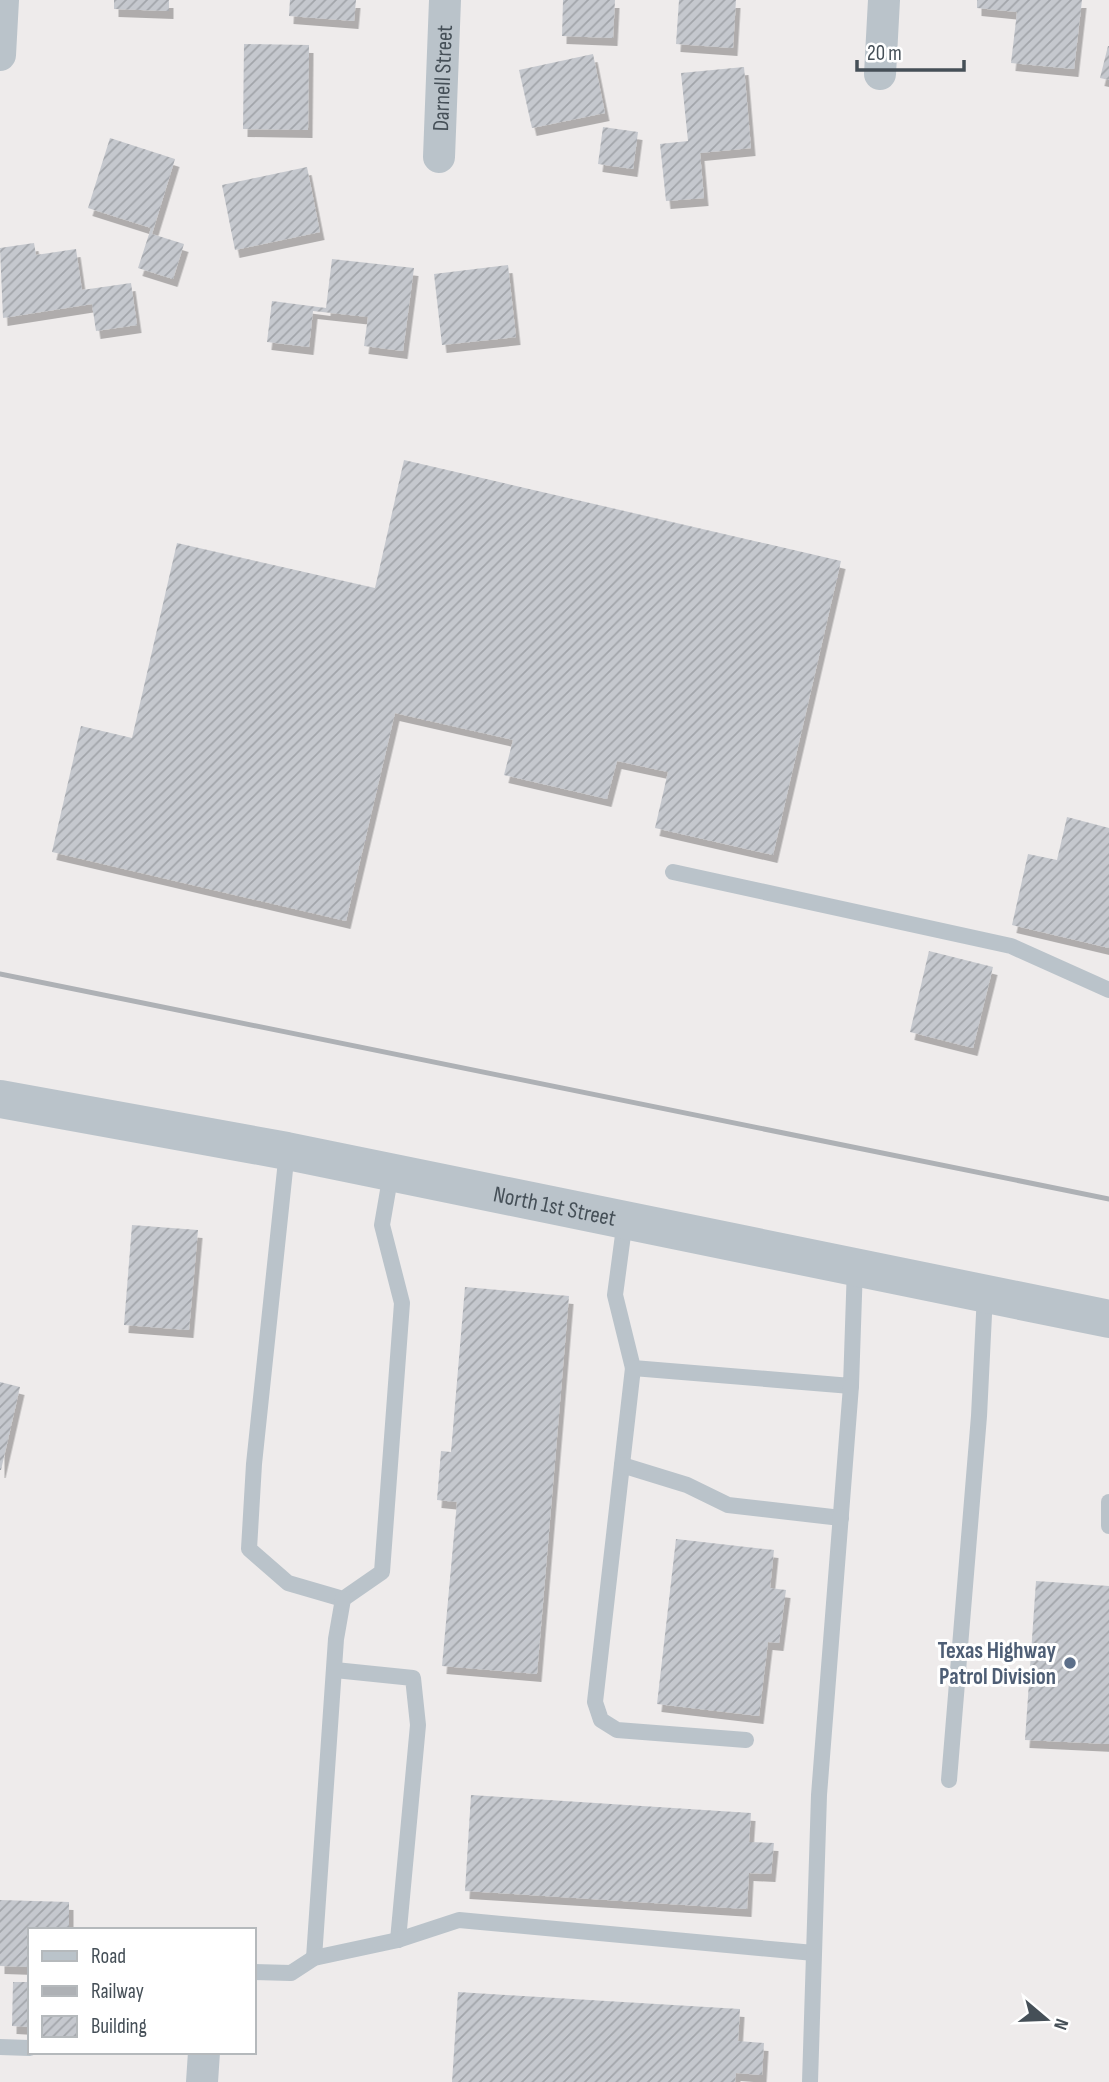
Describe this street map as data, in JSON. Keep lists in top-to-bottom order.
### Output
{
  "streets": {
    "street": ["Darnell Street", "North 1st Street"]
  },
  "places": ["Texas Highway Patrol Division"],
  "legend": ["Road", "Railway", "Building"],
  "scale_bar": "20 m",
  "north": "right"
}
